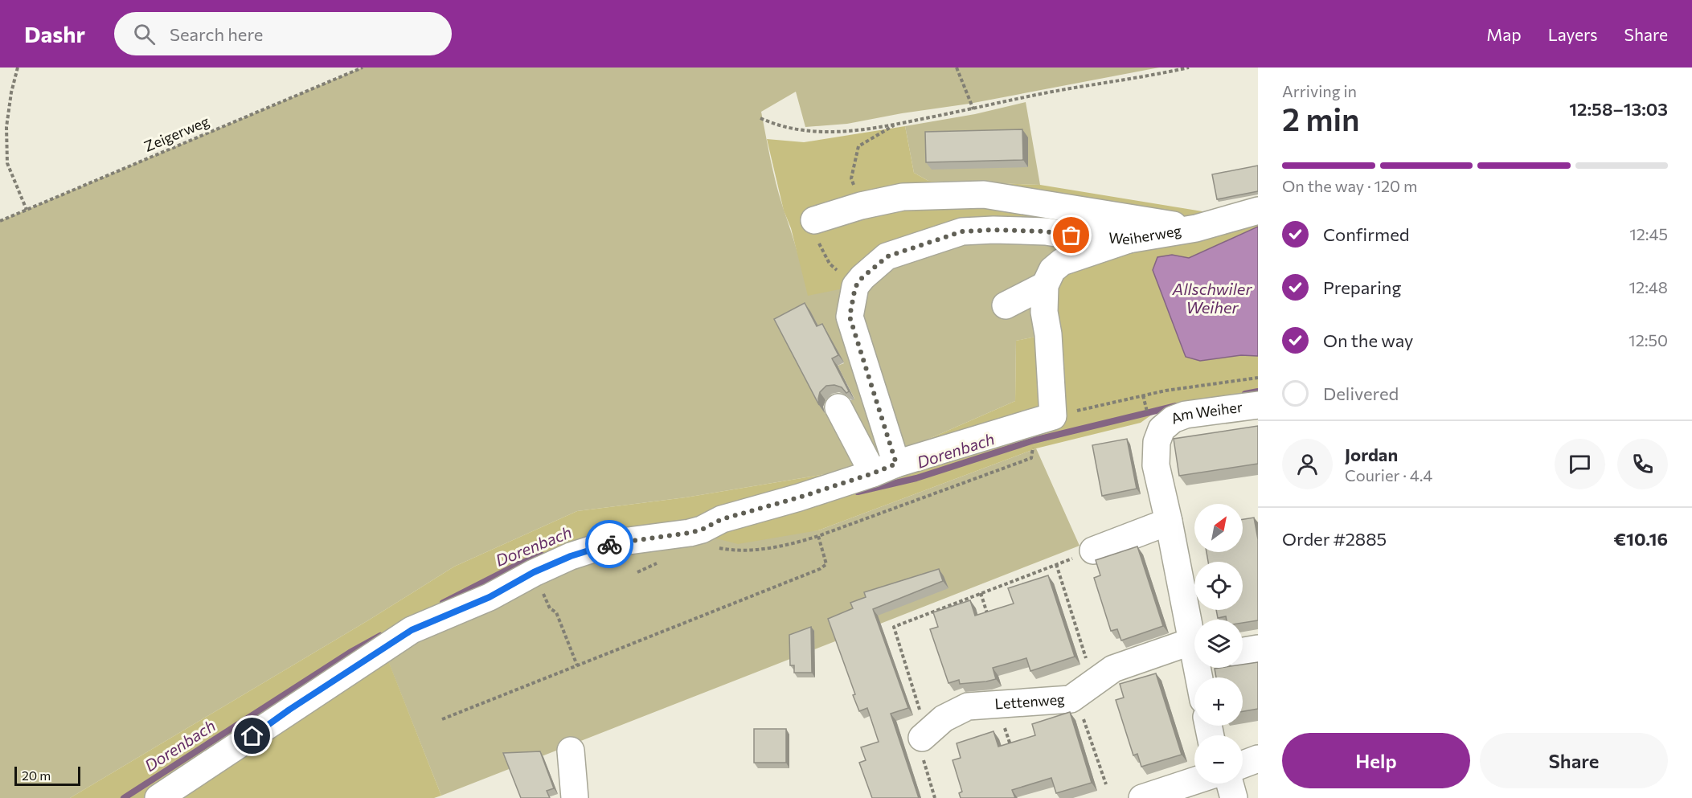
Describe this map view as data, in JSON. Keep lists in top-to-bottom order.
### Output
{
  "streets": {
    "street": ["Weiherweg", "Am Weiher", "Lettenweg"],
    "path": ["Zeigerweg"]
  },
  "water": ["Allschwiler Weiher", "Dorenbach"],
  "scale_bar": "20 m",
  "north": "top right",
  "page": {
    "header": "Dashr",
    "search": "Search here",
    "nav": ["Map", "Layers", "Share"],
    "heading": ["2 min", "Arriving in", "12:58–13:03"],
    "panel": [
      "Jordan",
      "Courier · 4.4",
      "Order #2885",
      "€10.16"
    ],
    "bar": "On the way · 120 m",
    "list": [
      ["Confirmed", "12:45"],
      ["Preparing", "12:48"],
      ["On the way", "12:50"],
      "Delivered"
    ],
    "map_buttons": ["+", "−"],
    "buttons": ["Help", "Share"],
    "scale": "20 m"
  }
}
